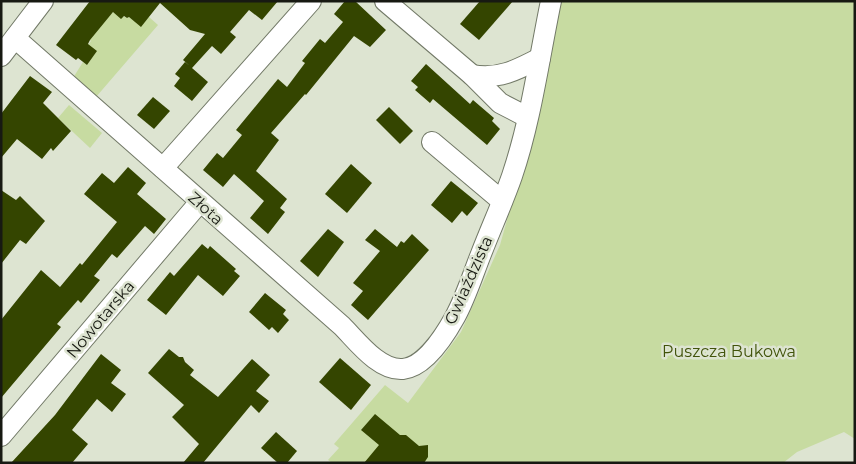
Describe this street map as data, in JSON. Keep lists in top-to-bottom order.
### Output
{
  "streets": {
    "street": ["Złota", "Gwiaździsta", "Nowotarska"]
  },
  "crossings": [
    ["Złota", "Gwiaździsta"],
    ["Złota", "Nowotarska"]
  ],
  "parks": ["Puszcza Bukowa"]
}
